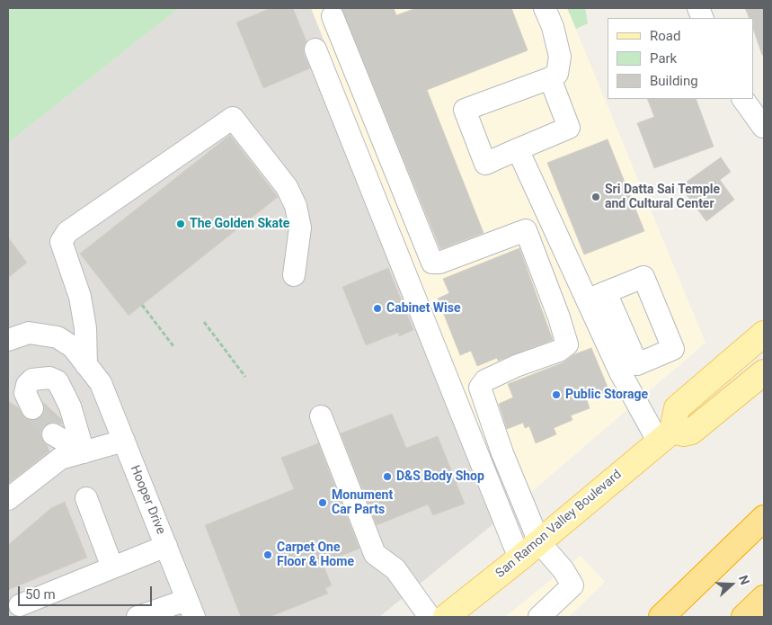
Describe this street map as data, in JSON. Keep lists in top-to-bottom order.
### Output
{
  "streets": {
    "main road": ["San Ramon Valley Boulevard"],
    "street": ["Hooper Drive"]
  },
  "places": [
    "Sri Datta Sai Temple and Cultural Center",
    "The Golden Skate",
    "Cabinet Wise",
    "Public Storage",
    "D&S Body Shop",
    "Monument Car Parts",
    "Carpet One Floor & Home"
  ],
  "legend": ["Road", "Park", "Building"],
  "scale_bar": "50 m",
  "north": "right"
}
